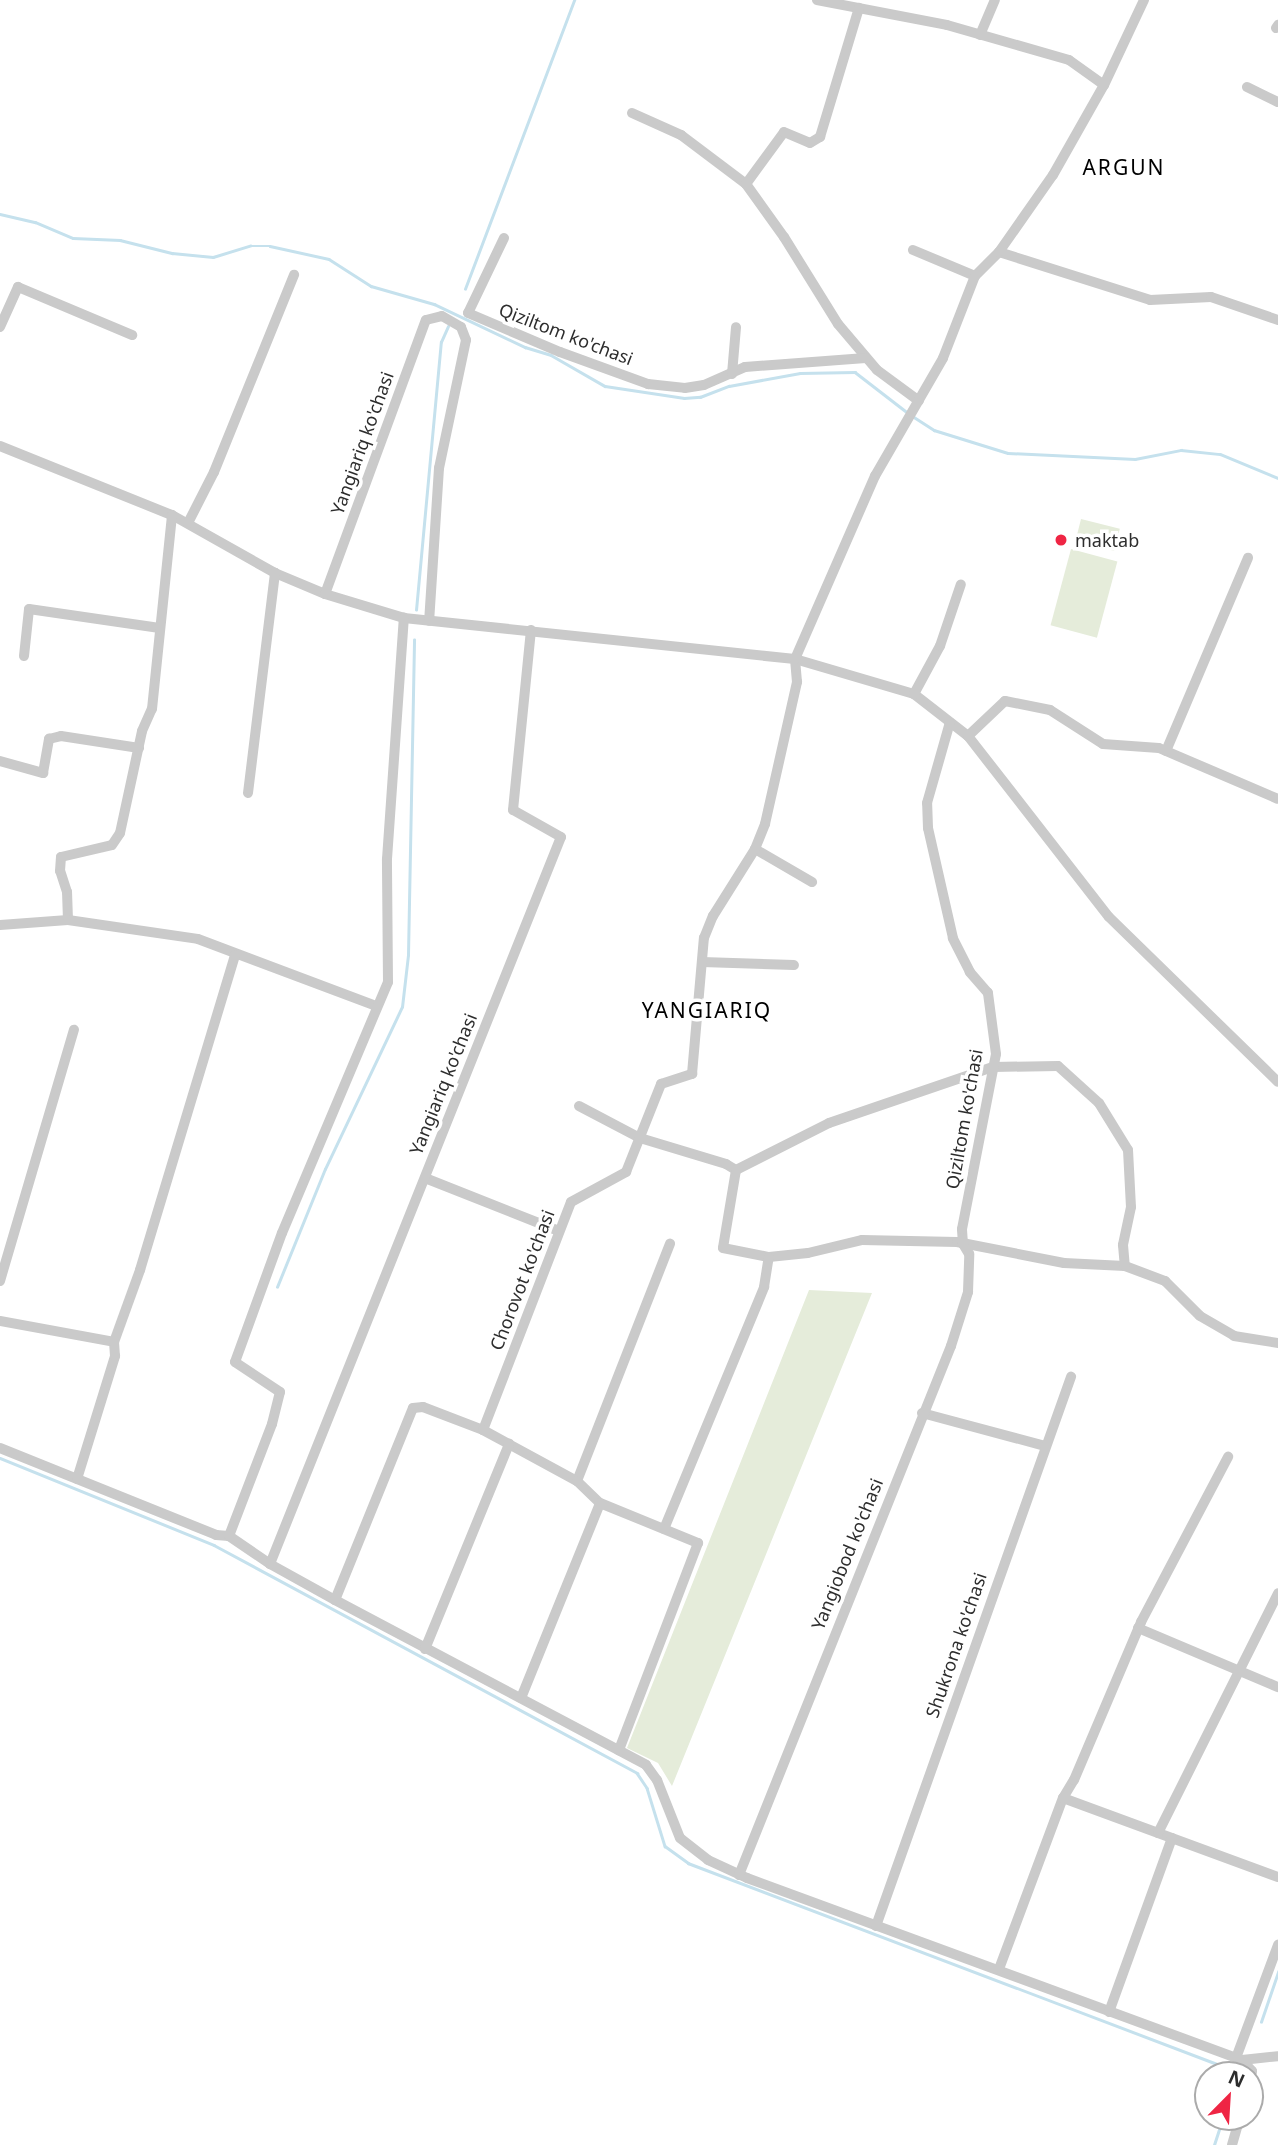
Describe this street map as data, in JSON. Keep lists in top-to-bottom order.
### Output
{
  "streets": {
    "street": [
      "Qiziltom ko'chasi",
      "Yangiariq ko'chasi",
      "Chorovot ko'chasi",
      "Yangiobod ko'chasi",
      "Shukrona ko'chasi"
    ]
  },
  "crossings": [
    ["Qiziltom ko'chasi", "Yangiobod ko'chasi"]
  ],
  "districts": ["ARGUN", "YANGIARIQ"],
  "places": ["maktab"],
  "north": "top right"
}
